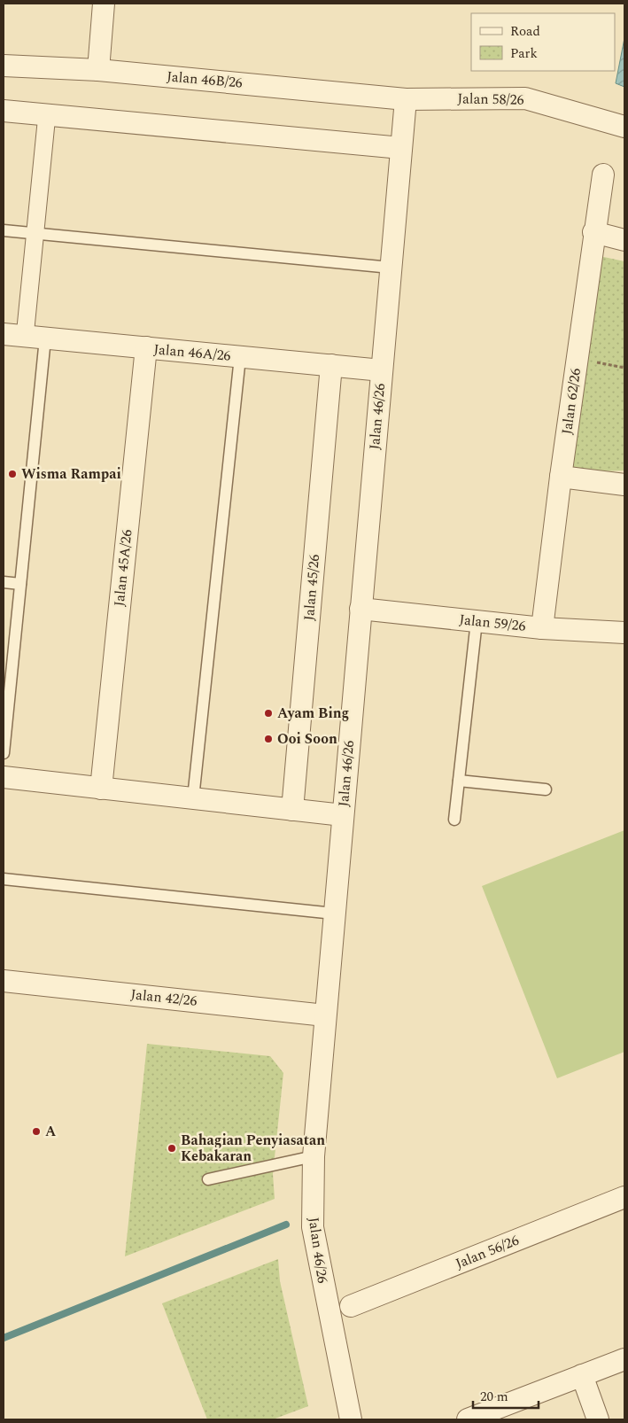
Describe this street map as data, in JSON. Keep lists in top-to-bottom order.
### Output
{
  "streets": {
    "street": [
      "Jalan 46B/26",
      "Jalan 58/26",
      "Jalan 46A/26",
      "Jalan 62/26",
      "Jalan 46/26",
      "Jalan 45A/26",
      "Jalan 45/26",
      "Jalan 59/26",
      "Jalan 42/26",
      "Jalan 56/26"
    ]
  },
  "crossings": [
    ["Jalan 46B/26", "Jalan 58/26"],
    ["Jalan 46B/26", "Jalan 46/26"],
    ["Jalan 58/26", "Jalan 46/26"],
    ["Jalan 46A/26", "Jalan 46/26"],
    ["Jalan 46A/26", "Jalan 45A/26"],
    ["Jalan 46A/26", "Jalan 45/26"],
    ["Jalan 62/26", "Jalan 59/26"],
    ["Jalan 46/26", "Jalan 59/26"],
    ["Jalan 46/26", "Jalan 42/26"]
  ],
  "places": [
    "Wisma Rampai",
    "Ayam Bing",
    "Ooi Soon",
    "A",
    "Bahagian Penyiasatan Kebakaran"
  ],
  "legend": ["Road", "Park"],
  "scale_bar": "20 m"
}
